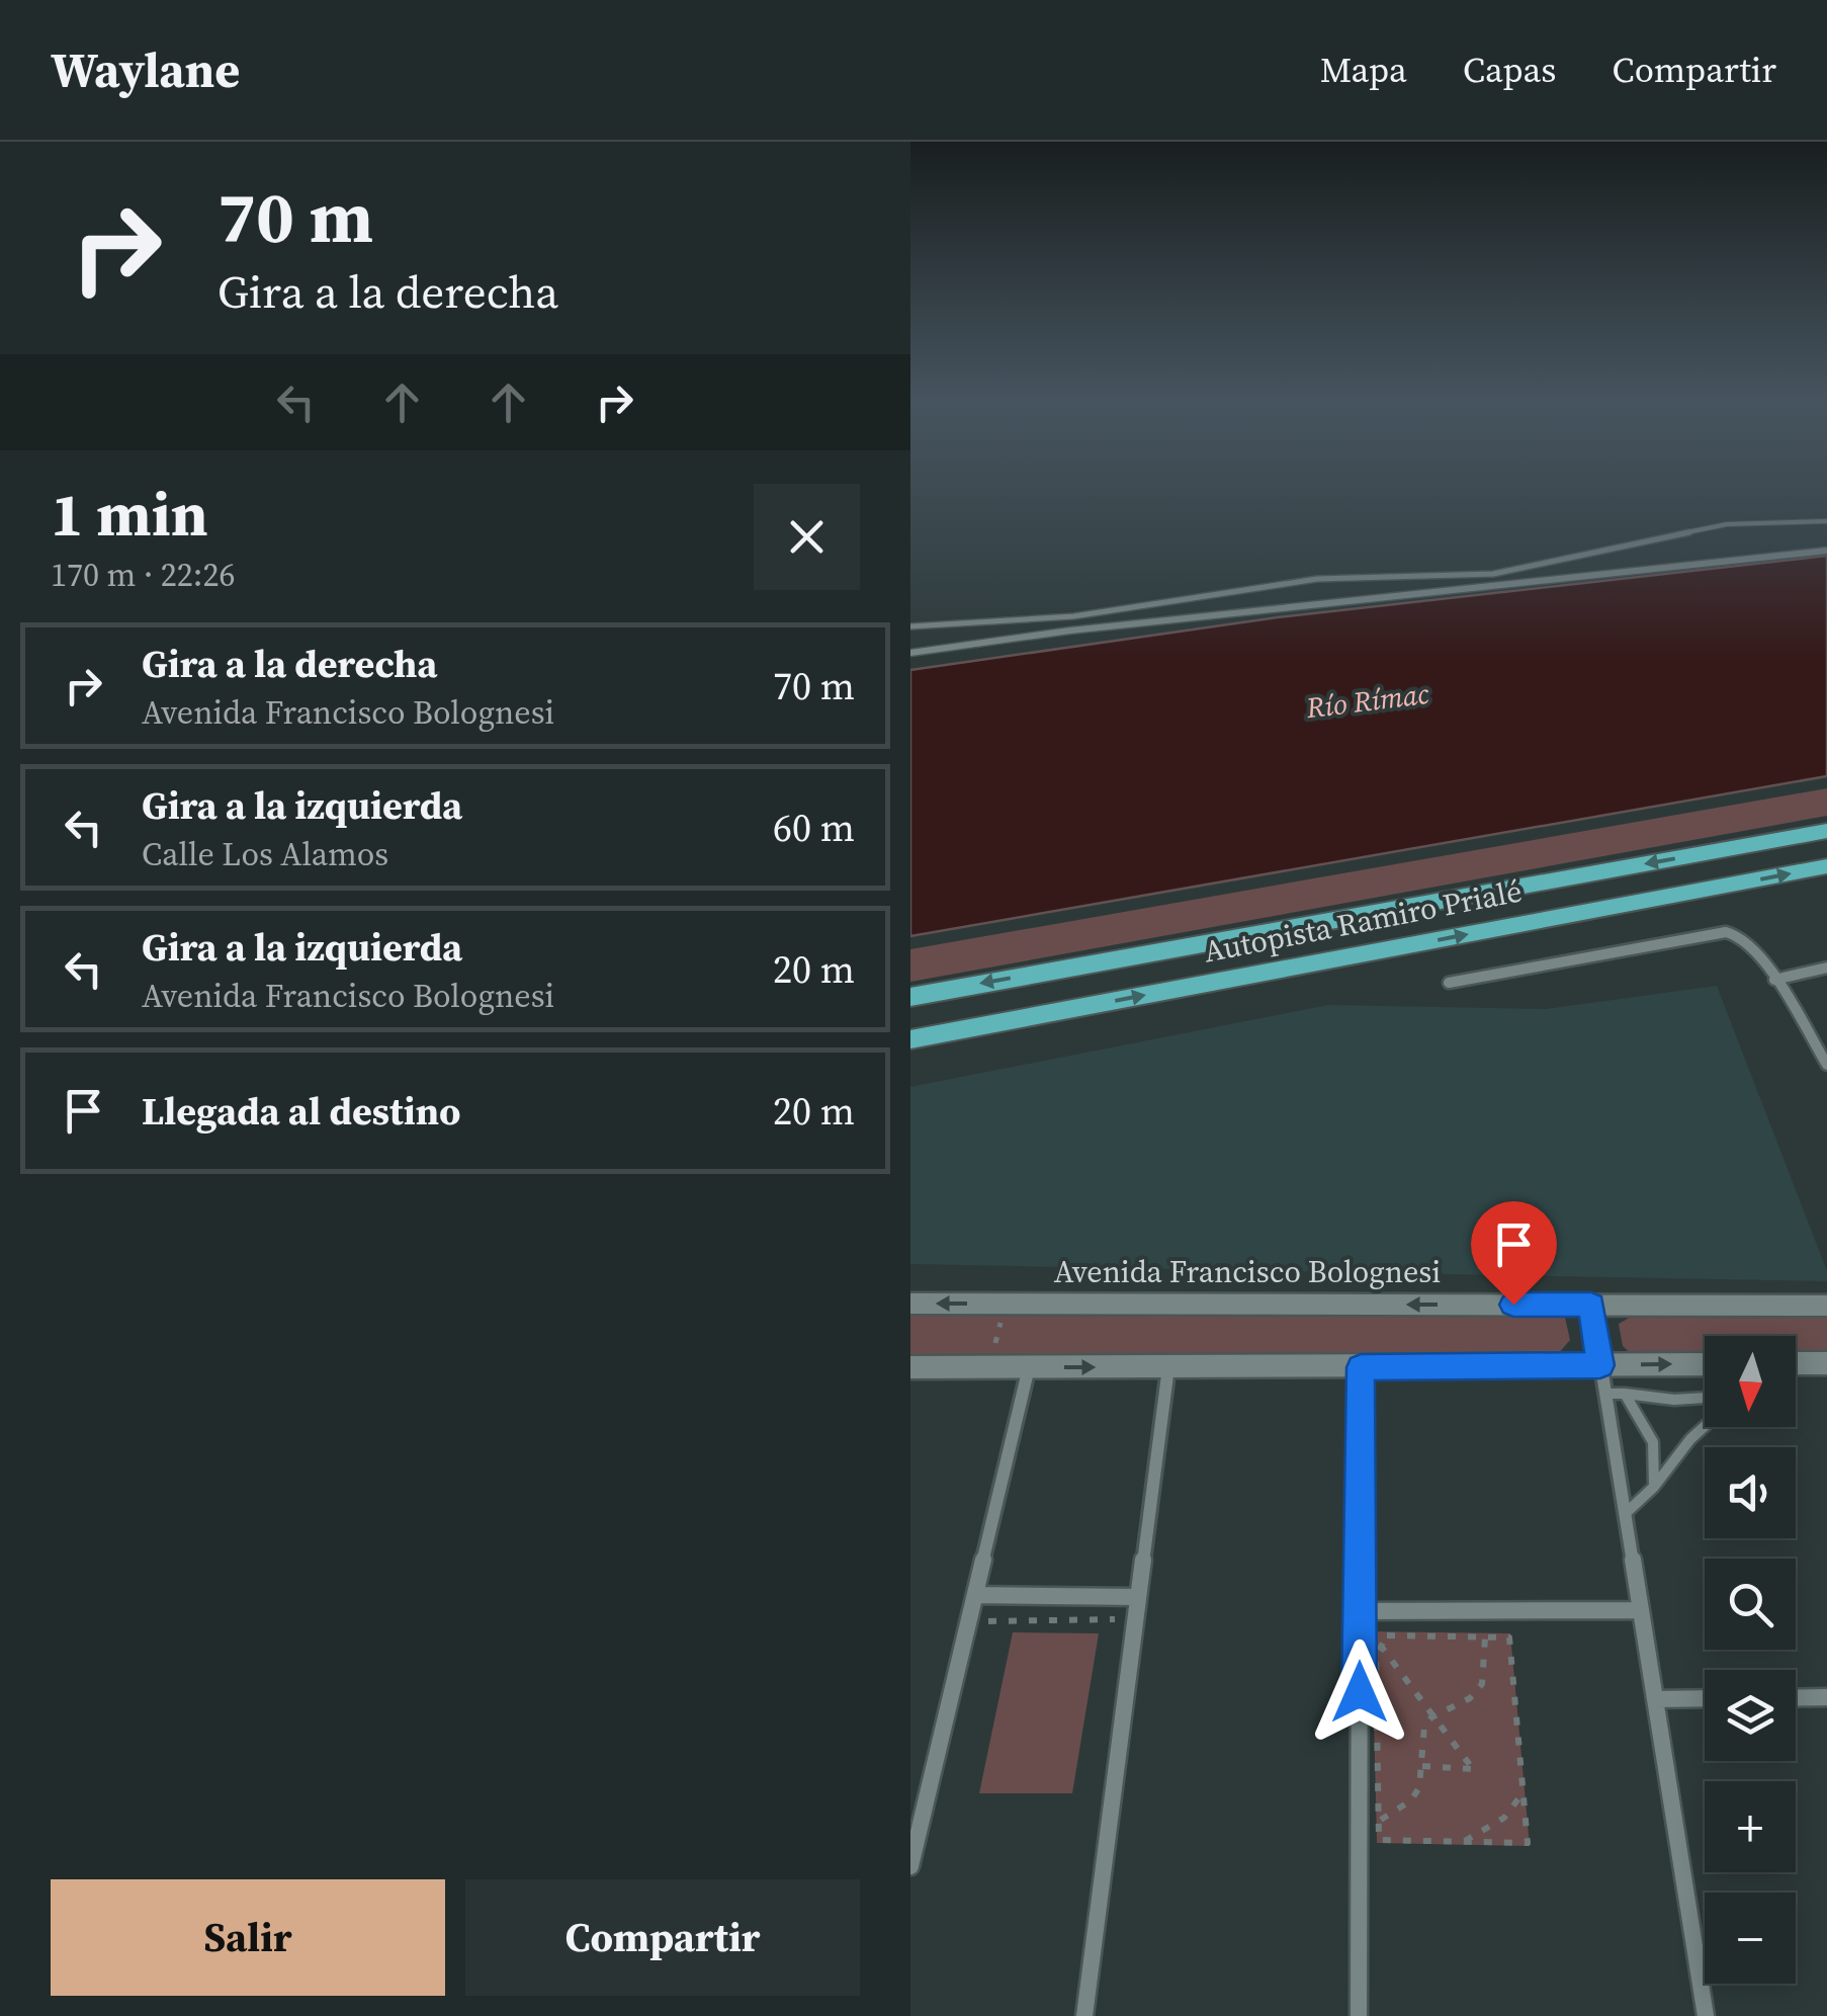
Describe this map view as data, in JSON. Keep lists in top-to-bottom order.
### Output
{
  "streets": {
    "highway": ["Autopista Ramiro Prialé"],
    "main road": ["Avenida Francisco Bolognesi"]
  },
  "water": ["Río Rímac"],
  "north": "bottom",
  "page": {
    "header": "Waylane",
    "nav": ["Mapa", "Capas", "Compartir"],
    "turn": ["70 m", "Gira a la derecha"],
    "heading": ["1 min", "170 m · 22:26"],
    "list": [
      {
        "name": "Gira a la derecha",
        "note": "Avenida Francisco Bolognesi",
        "value": "70 m"
      },
      {
        "name": "Gira a la izquierda",
        "note": "Calle Los Alamos",
        "value": "60 m"
      },
      {
        "name": "Gira a la izquierda",
        "note": "Avenida Francisco Bolognesi",
        "value": "20 m"
      },
      {
        "name": "Llegada al destino",
        "value": "20 m"
      }
    ],
    "map_buttons": ["+", "−"],
    "buttons": ["Salir", "Compartir"]
  }
}
